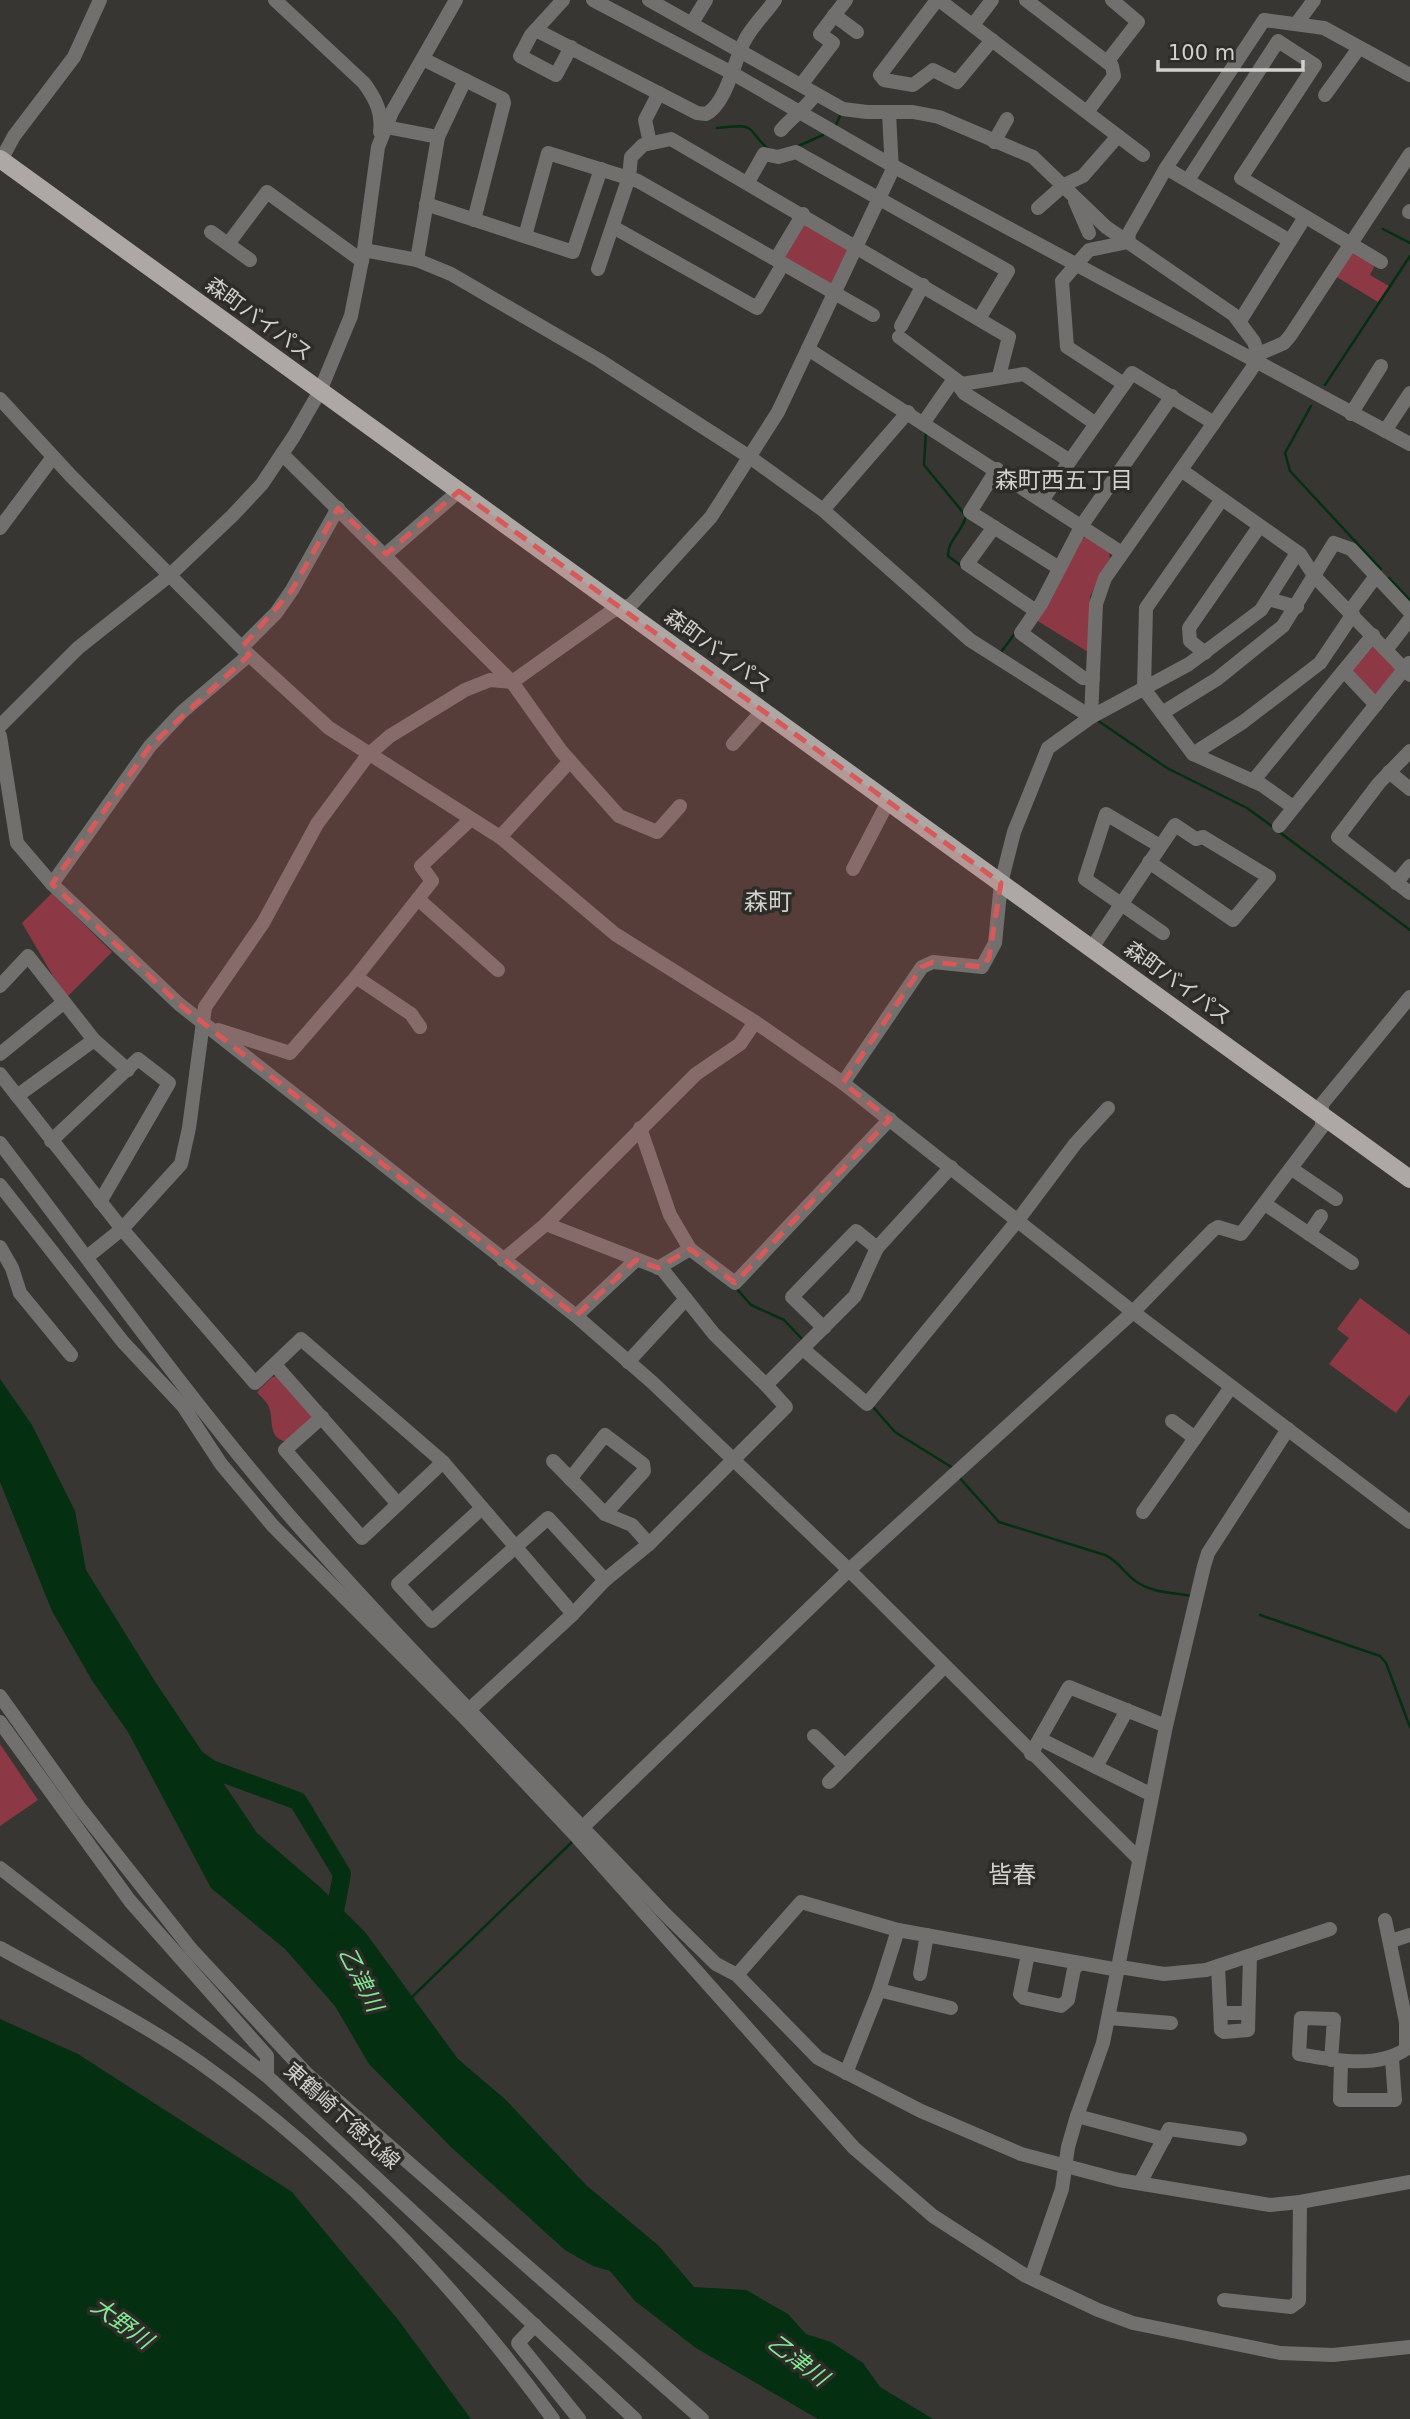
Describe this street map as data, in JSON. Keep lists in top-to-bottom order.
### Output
{
  "streets": {
    "main road": ["森町バイパス"],
    "street": ["東鶴崎下徳丸線"]
  },
  "districts": ["森町西五丁目", "森町", "皆春"],
  "water": ["乙津川", "大野川"],
  "scale_bar": "100 m"
}
